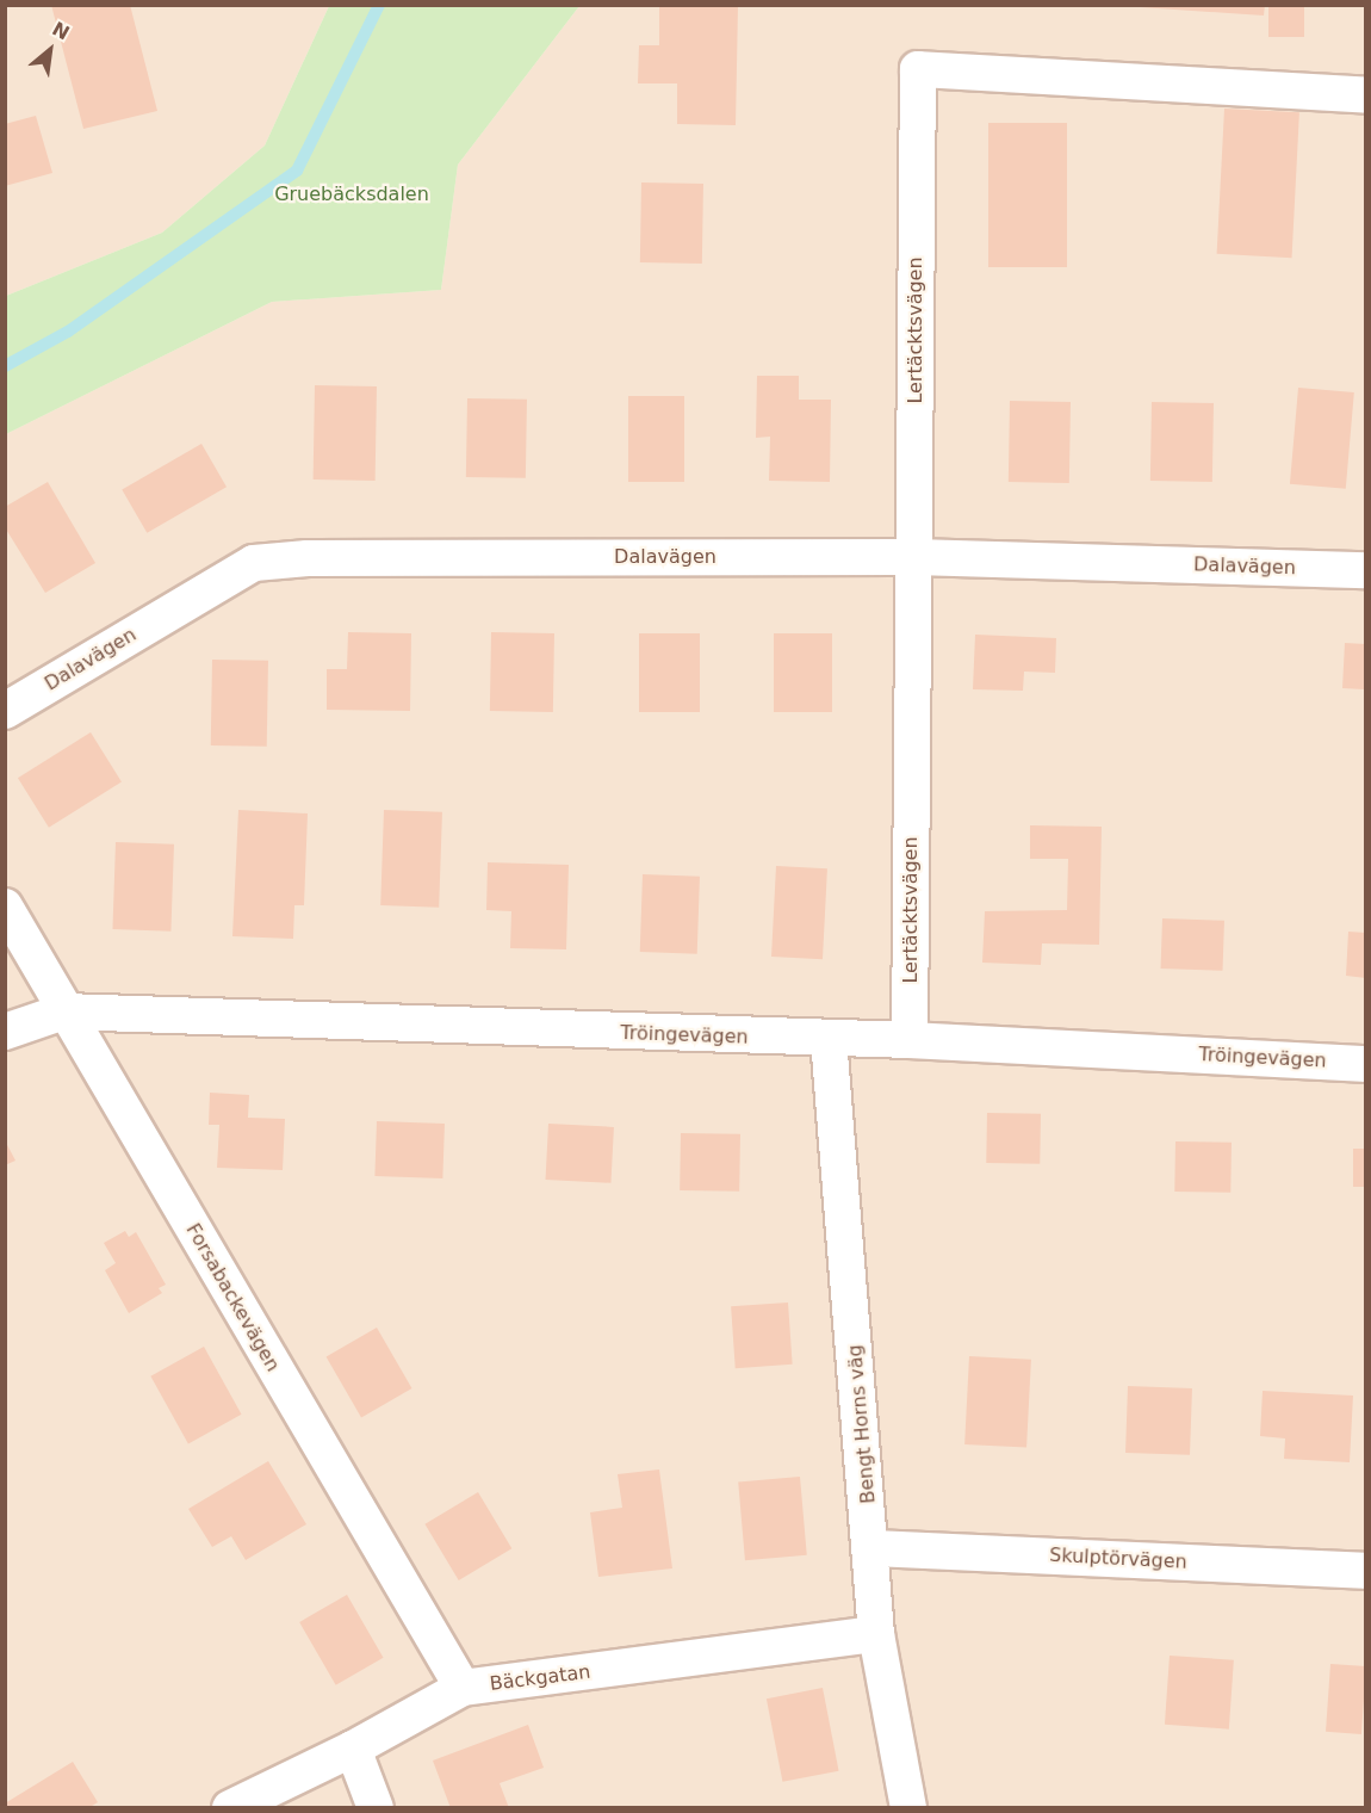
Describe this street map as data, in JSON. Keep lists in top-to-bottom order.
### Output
{
  "streets": {
    "street": [
      "Lertäcktsvägen",
      "Dalavägen",
      "Tröingevägen",
      "Forsabackevägen",
      "Bengt Horns väg",
      "Skulptörvägen",
      "Bäckgatan"
    ]
  },
  "crossings": [
    ["Lertäcktsvägen", "Dalavägen"],
    ["Lertäcktsvägen", "Tröingevägen"],
    ["Tröingevägen", "Forsabackevägen"],
    ["Tröingevägen", "Bengt Horns väg"],
    ["Forsabackevägen", "Bäckgatan"],
    ["Bengt Horns väg", "Skulptörvägen"],
    ["Bengt Horns väg", "Bäckgatan"]
  ],
  "parks": ["Gruebäcksdalen"],
  "north": "top right"
}
